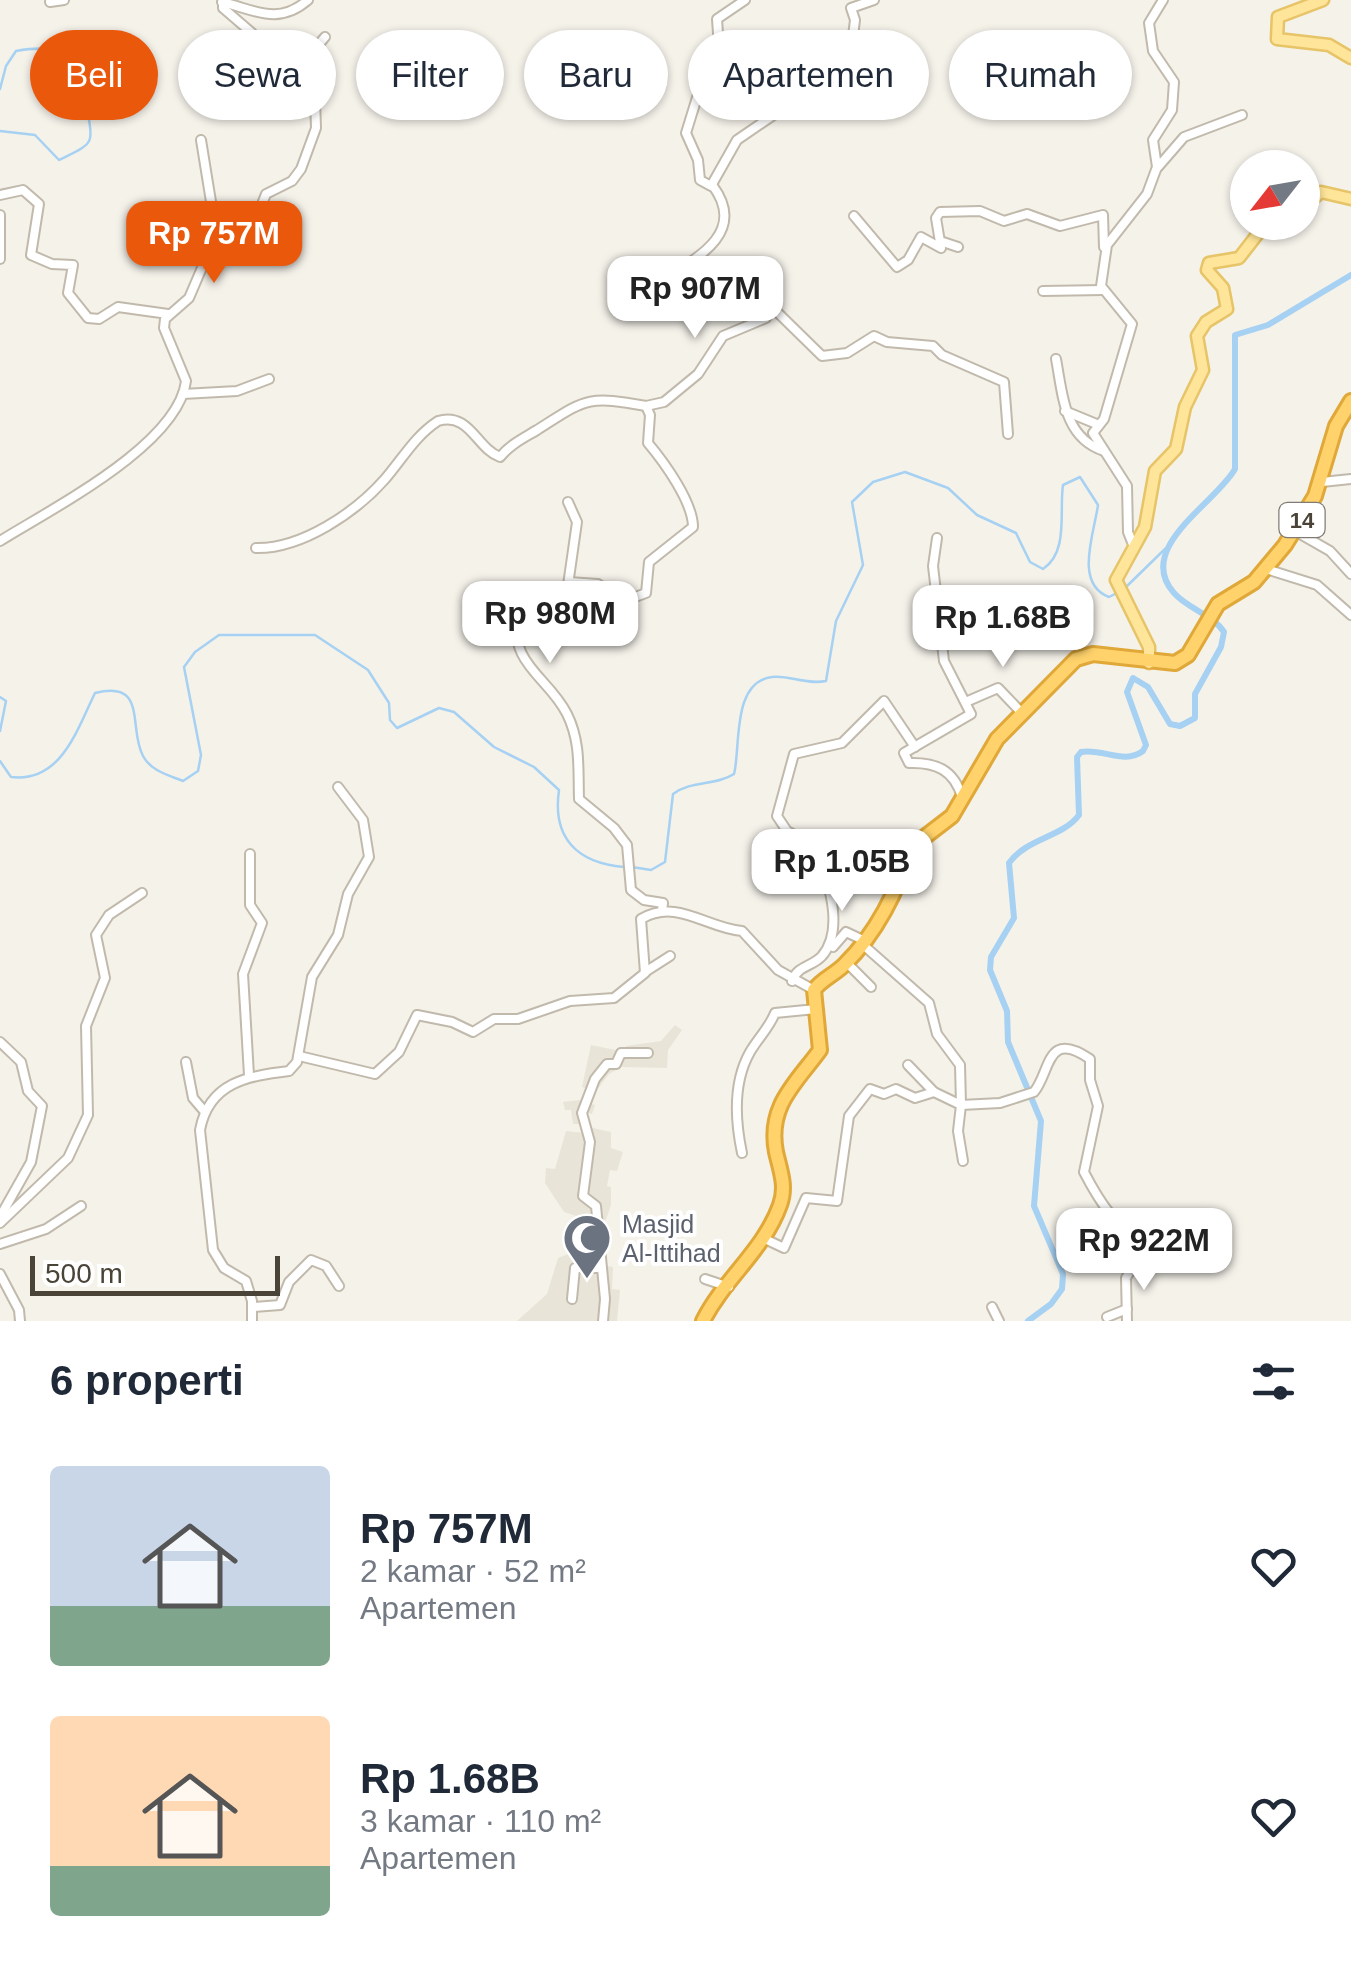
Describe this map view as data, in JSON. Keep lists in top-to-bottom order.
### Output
{
  "streets": {
    "highway": ["14"]
  },
  "places": {
    "mosque": ["Masjid Al-Ittihad"]
  },
  "scale_bar": "500 m",
  "north": "bottom left",
  "page": {
    "chip": [
      "Beli",
      "Sewa",
      "Filter",
      "Baru",
      "Apartemen",
      "Rumah"
    ],
    "price": [
      "Rp 757M",
      "Rp 907M",
      "Rp 980M",
      "Rp 1.68B",
      "Rp 1.05B",
      "Rp 922M"
    ],
    "scale": "500 m",
    "heading": "6 properti",
    "list": [
      {
        "name": "Rp 757M",
        "note": "2 kamar · 52 m² · Apartemen"
      },
      {
        "name": "Rp 1.68B",
        "note": "3 kamar · 110 m² · Apartemen"
      }
    ]
  }
}
